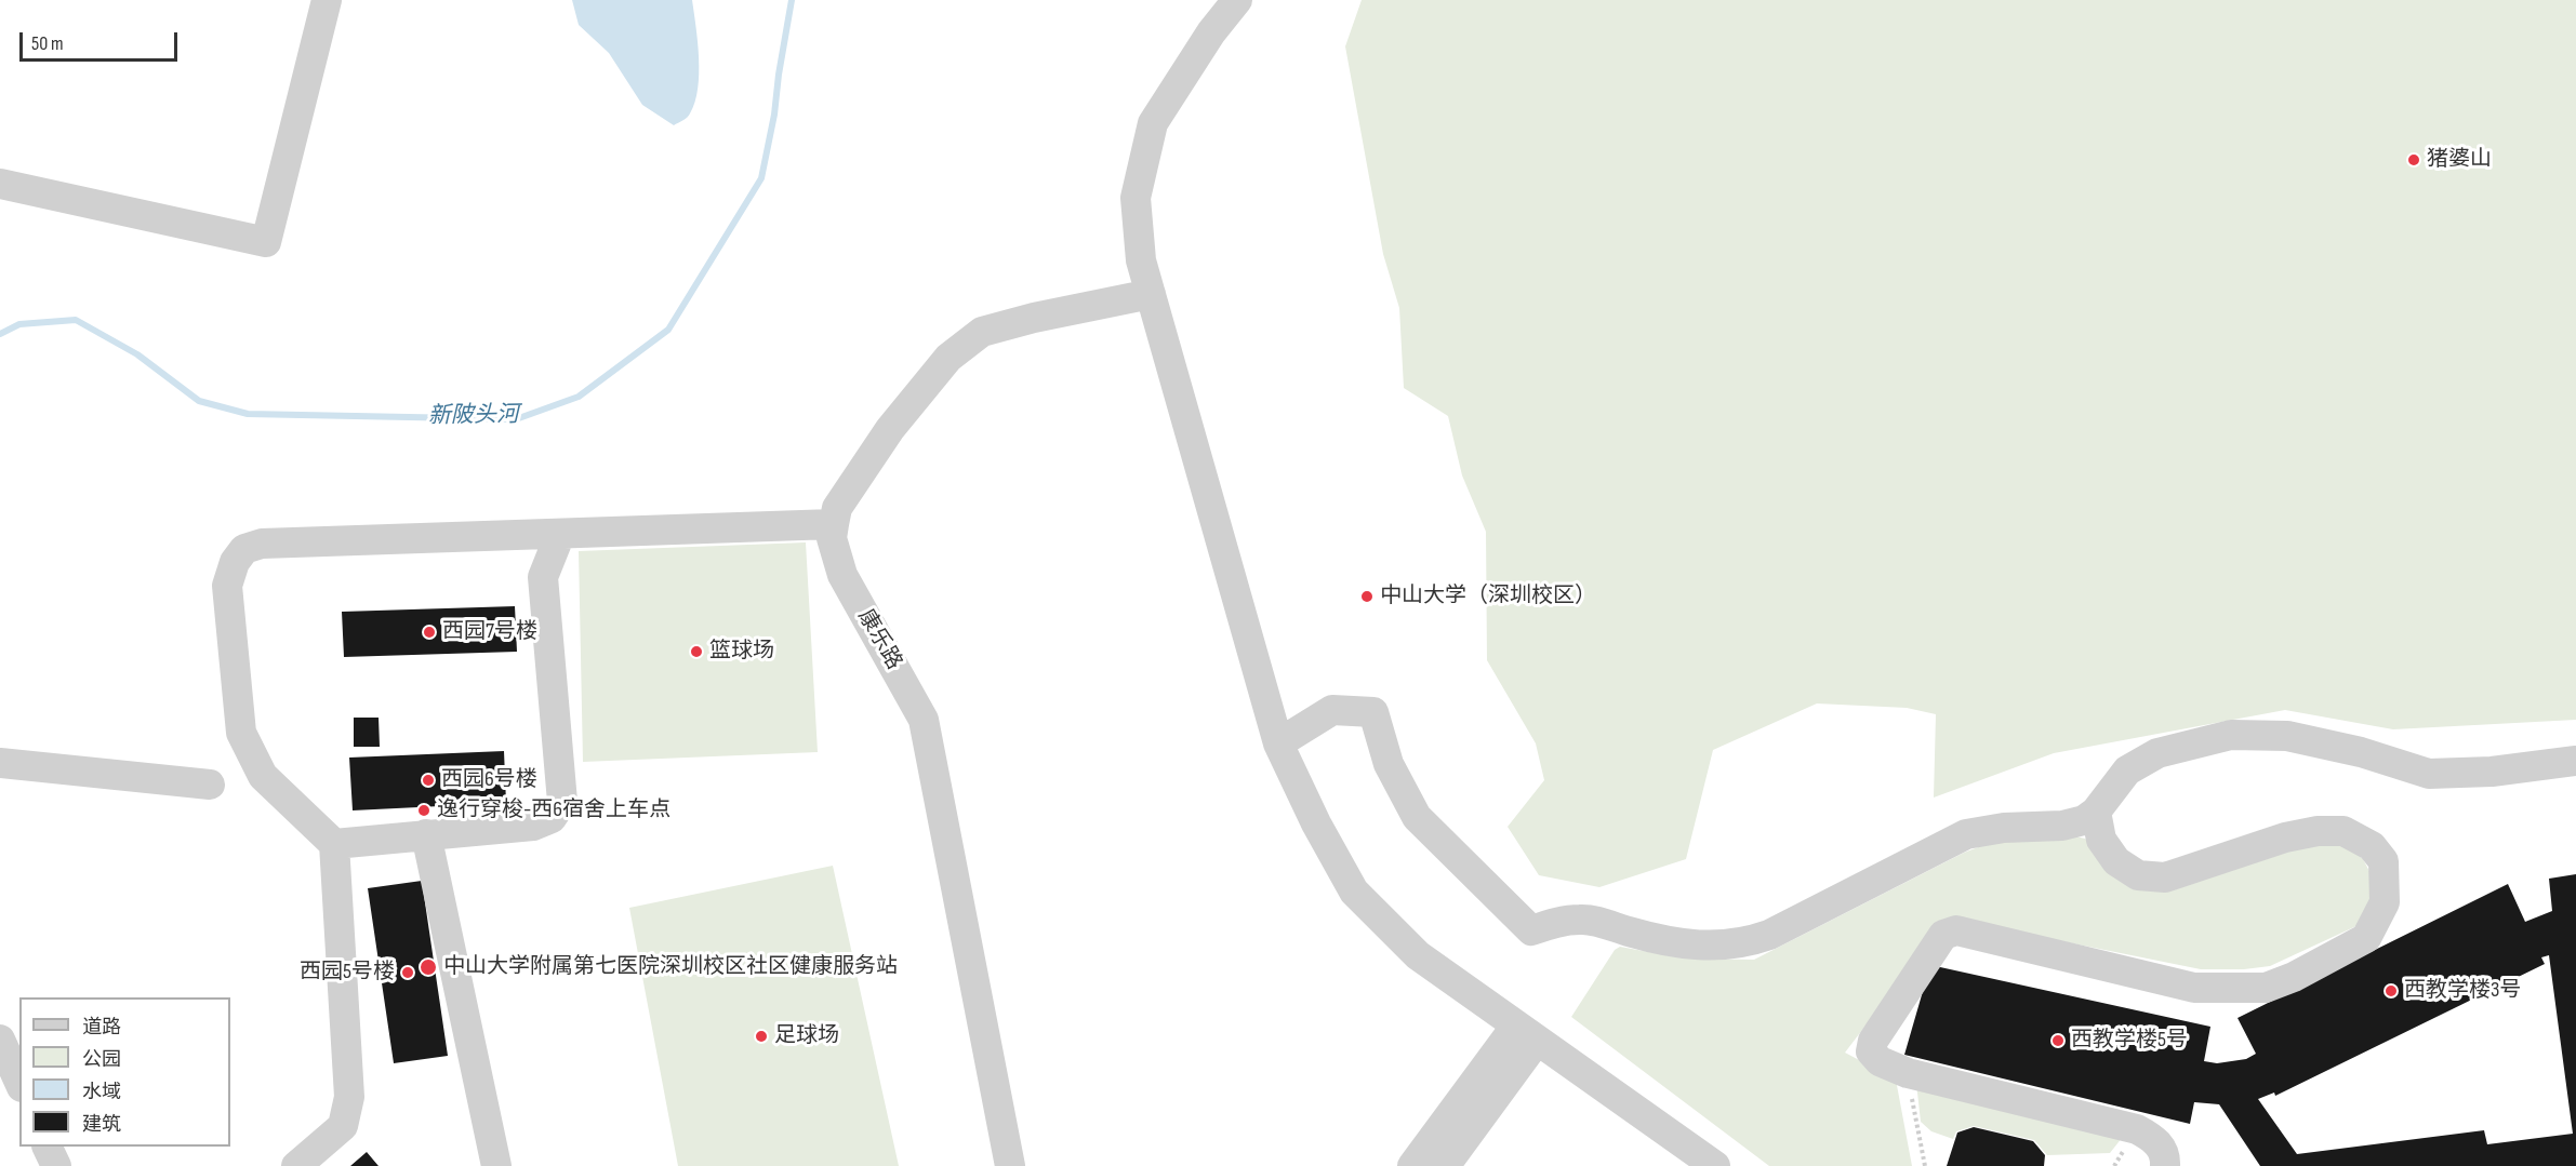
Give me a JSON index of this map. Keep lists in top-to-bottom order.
{
  "streets": {
    "street": ["康乐路"]
  },
  "water": ["新陂头河"],
  "places": [
    "猪婆山",
    "中山大学（深圳校区）",
    "西园7号楼",
    "篮球场",
    "西园6号楼",
    "逸行穿梭-西6宿舍上车点",
    "中山大学附属第七医院深圳校区社区健康服务站",
    "西园5号楼",
    "西教学楼3号",
    "足球场",
    "西教学楼5号"
  ],
  "legend": [
    "道路",
    "公园",
    "水域",
    "建筑"
  ],
  "scale_bar": "50 m"
}
